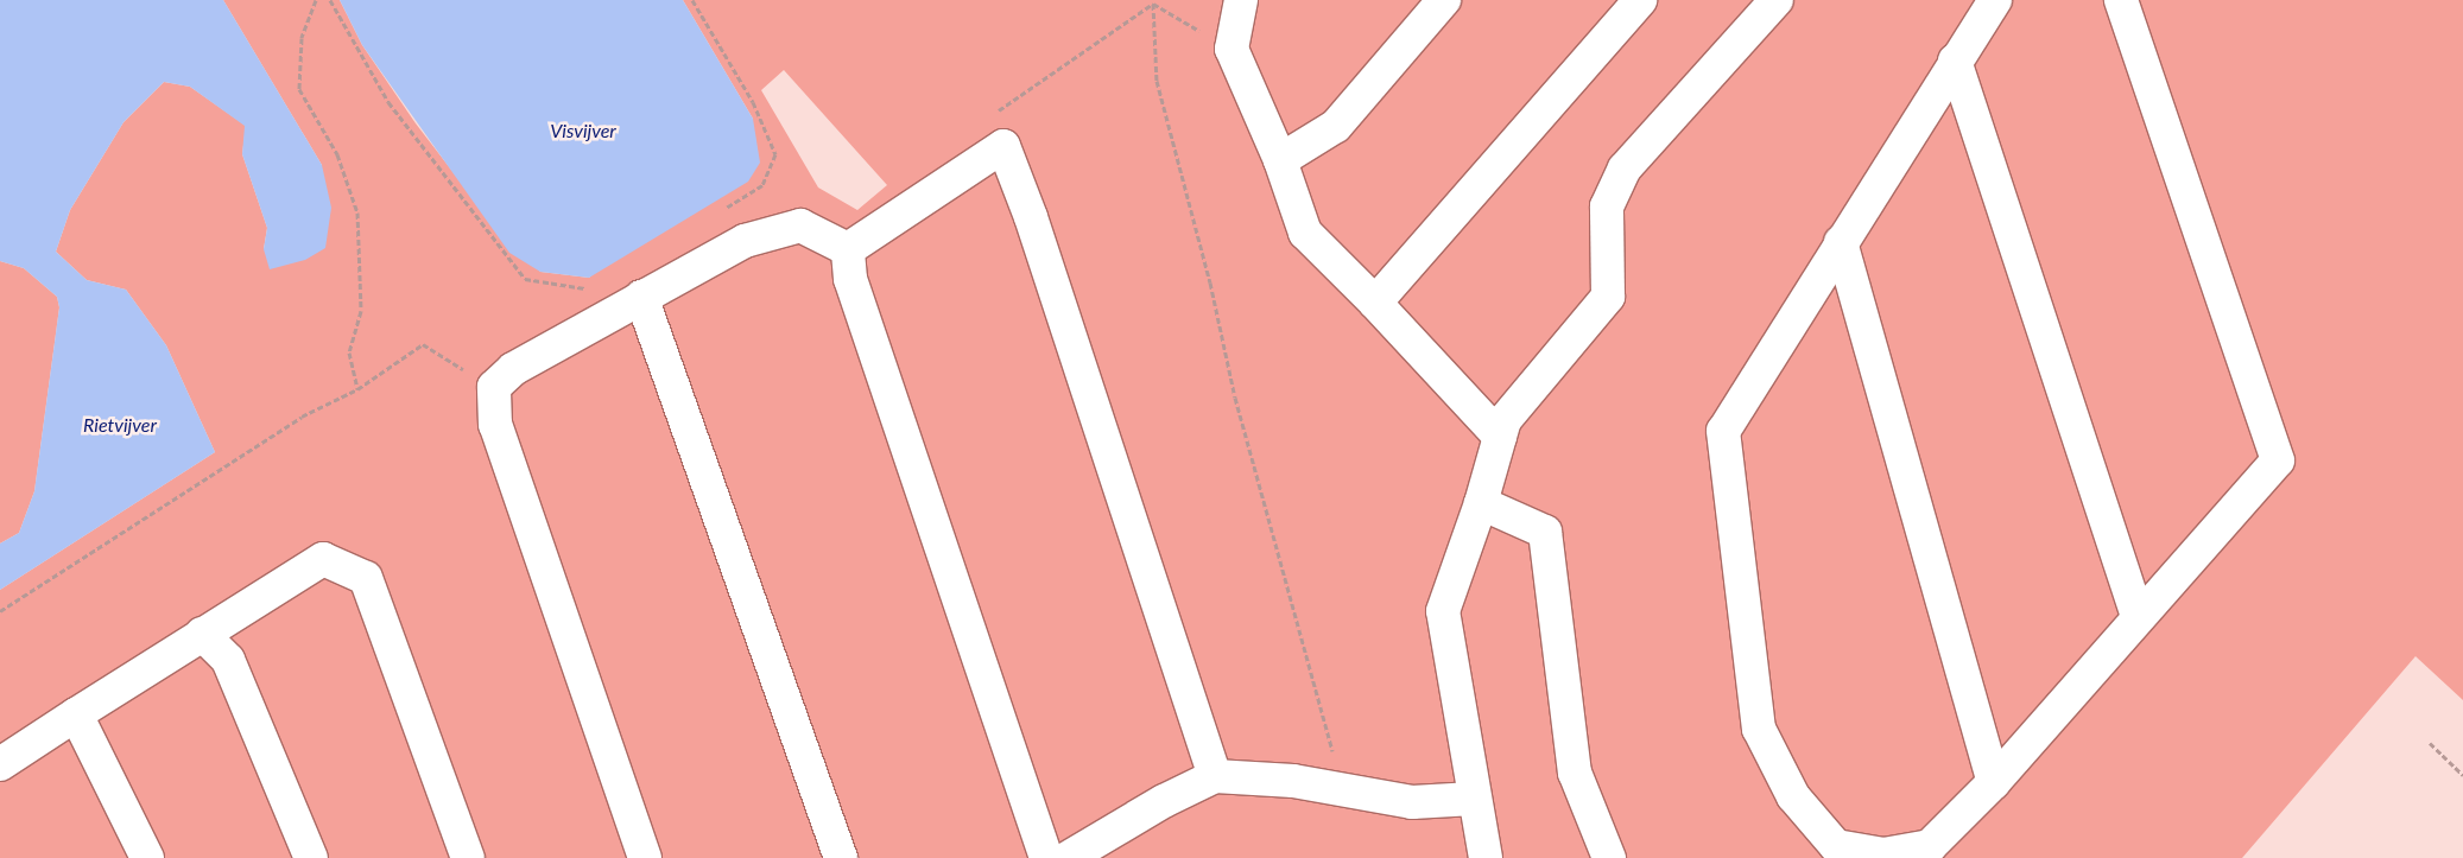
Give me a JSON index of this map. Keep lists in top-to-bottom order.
{
  "water": ["Visvijver", "Rietvijver"]
}
